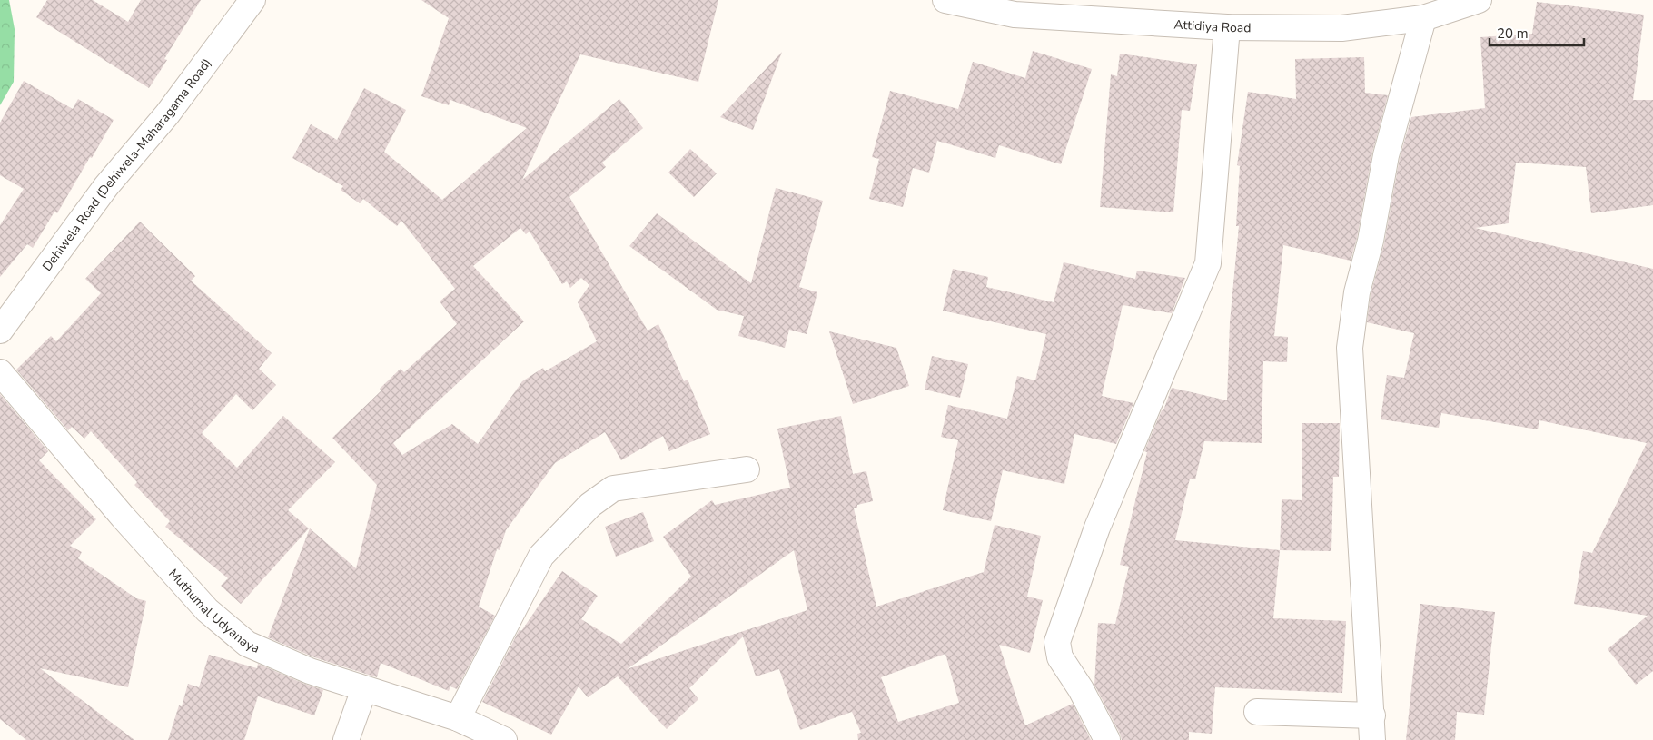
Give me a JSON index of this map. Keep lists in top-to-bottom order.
{
  "streets": {
    "street": ["Attidiya Road", "Dehiwela Road (Dehiwela-Maharagama Road)", "Muthumal Udyanaya"]
  },
  "scale_bar": "20 m"
}
